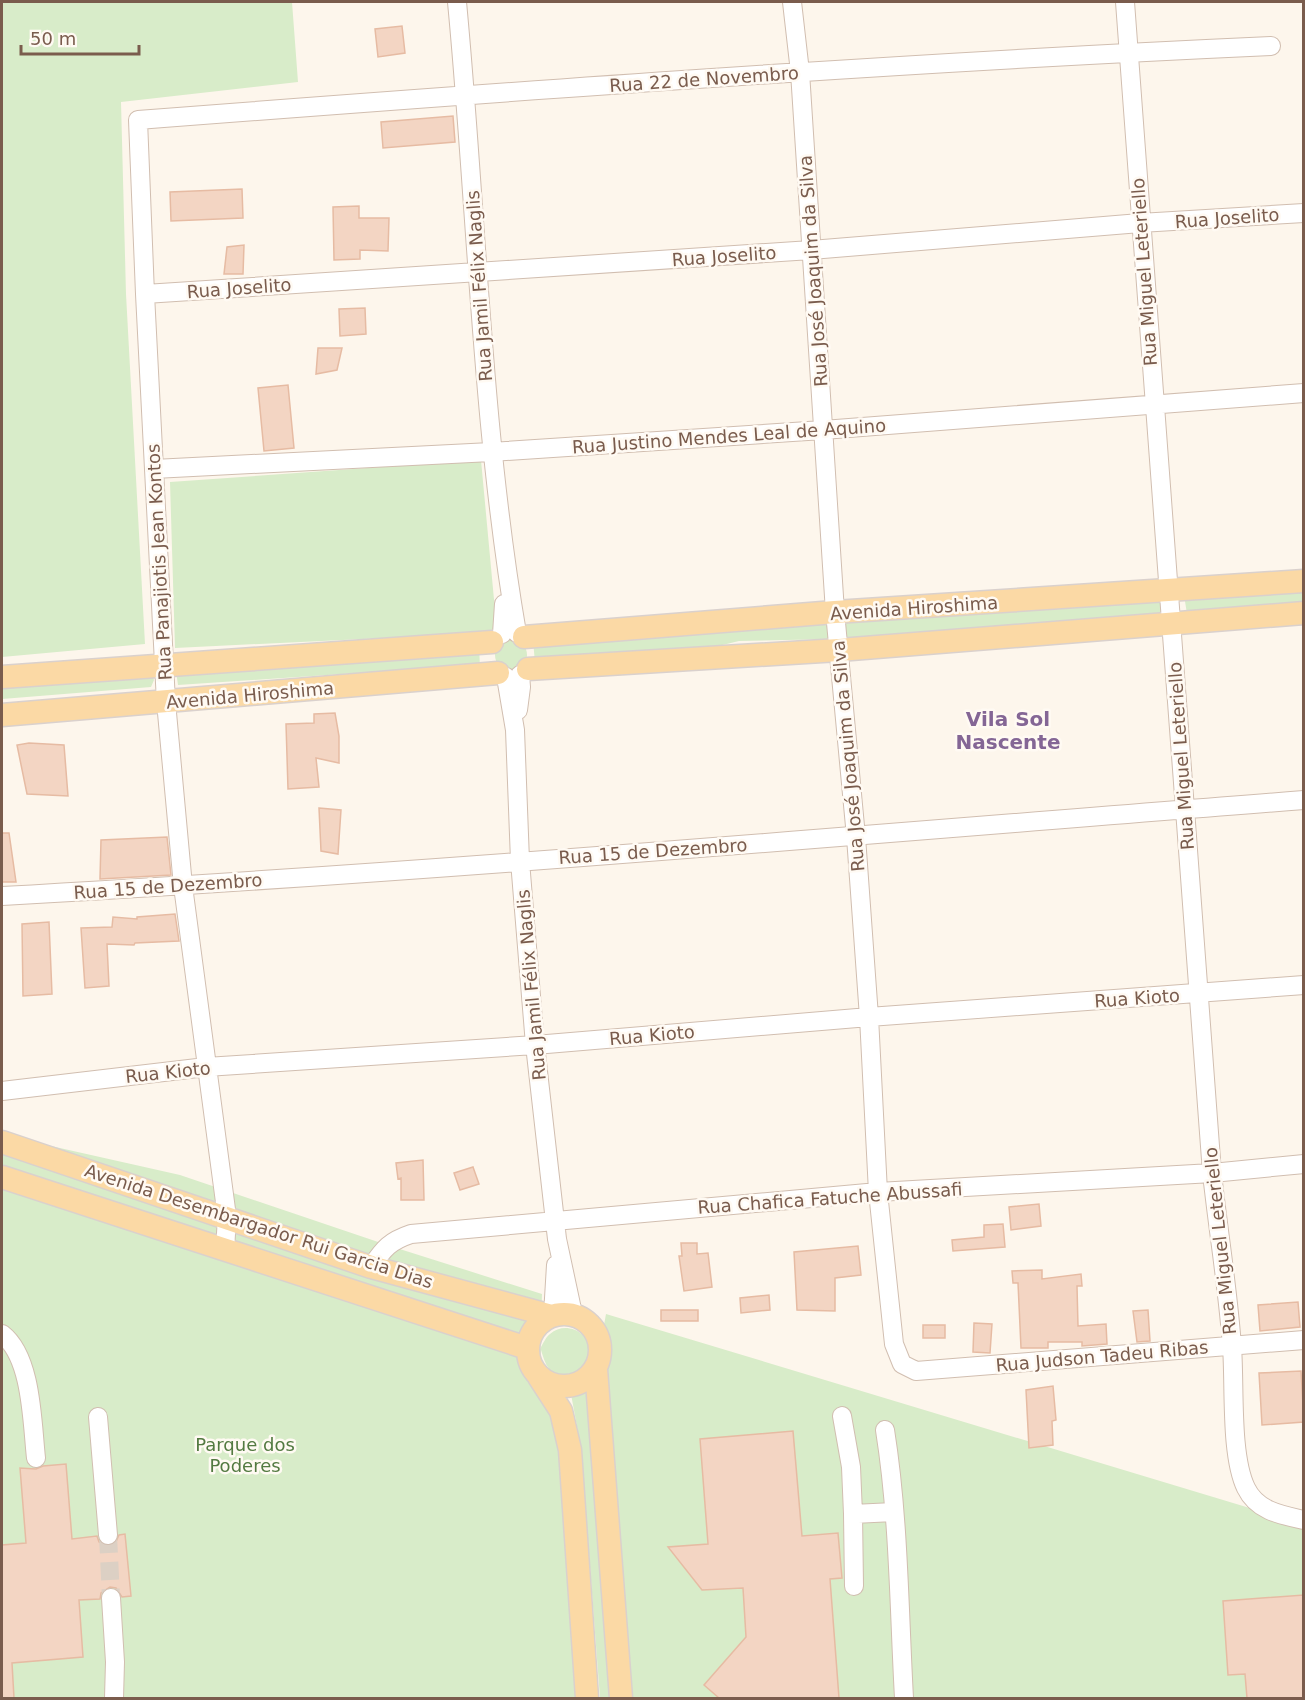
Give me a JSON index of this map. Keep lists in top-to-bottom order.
{
  "streets": {
    "main road": ["Avenida Hiroshima", "Avenida Desembargador Rui Garcia Dias"],
    "street": [
      "Rua 22 de Novembro",
      "Rua Joselito",
      "Rua José Joaquim da Silva",
      "Rua Miguel Leteriello",
      "Rua Jamil Félix Naglis",
      "Rua Justino Mendes Leal de Aquino",
      "Rua Panajiotis Jean Kontos",
      "Rua 15 de Dezembro",
      "Rua Kioto",
      "Rua Chafica Fatuche Abussafi",
      "Rua Judson Tadeu Ribas"
    ]
  },
  "crossings": [
    ["Rua 22 de Novembro", "Rua José Joaquim da Silva"],
    ["Rua 22 de Novembro", "Rua Miguel Leteriello"],
    ["Rua 22 de Novembro", "Rua Jamil Félix Naglis"],
    ["Rua 22 de Novembro", "Rua Panajiotis Jean Kontos"],
    ["Rua Joselito", "Rua José Joaquim da Silva"],
    ["Rua Joselito", "Rua Miguel Leteriello"],
    ["Rua Joselito", "Rua Jamil Félix Naglis"],
    ["Rua Joselito", "Rua Panajiotis Jean Kontos"],
    ["Rua José Joaquim da Silva", "Rua Justino Mendes Leal de Aquino"],
    ["Rua José Joaquim da Silva", "Avenida Hiroshima"],
    ["Rua José Joaquim da Silva", "Rua 15 de Dezembro"],
    ["Rua José Joaquim da Silva", "Rua Kioto"],
    ["Rua José Joaquim da Silva", "Rua Chafica Fatuche Abussafi"],
    ["Rua José Joaquim da Silva", "Rua Judson Tadeu Ribas"],
    ["Rua Miguel Leteriello", "Rua Justino Mendes Leal de Aquino"],
    ["Rua Miguel Leteriello", "Avenida Hiroshima"],
    ["Rua Miguel Leteriello", "Rua 15 de Dezembro"],
    ["Rua Miguel Leteriello", "Rua Kioto"],
    ["Rua Miguel Leteriello", "Rua Chafica Fatuche Abussafi"],
    ["Rua Miguel Leteriello", "Rua Judson Tadeu Ribas"],
    ["Rua Jamil Félix Naglis", "Rua Justino Mendes Leal de Aquino"],
    ["Rua Jamil Félix Naglis", "Avenida Hiroshima"],
    ["Rua Jamil Félix Naglis", "Rua 15 de Dezembro"],
    ["Rua Jamil Félix Naglis", "Rua Kioto"],
    ["Rua Jamil Félix Naglis", "Rua Chafica Fatuche Abussafi"],
    ["Rua Jamil Félix Naglis", "Avenida Desembargador Rui Garcia Dias"],
    ["Rua Justino Mendes Leal de Aquino", "Rua Panajiotis Jean Kontos"],
    ["Rua Panajiotis Jean Kontos", "Avenida Hiroshima"],
    ["Rua Panajiotis Jean Kontos", "Rua 15 de Dezembro"],
    ["Rua Panajiotis Jean Kontos", "Rua Kioto"],
    ["Rua Panajiotis Jean Kontos", "Avenida Desembargador Rui Garcia Dias"],
    ["Rua Chafica Fatuche Abussafi", "Avenida Desembargador Rui Garcia Dias"]
  ],
  "districts": ["Vila Sol Nascente"],
  "parks": ["Parque dos Poderes"],
  "scale_bar": "50 m"
}
